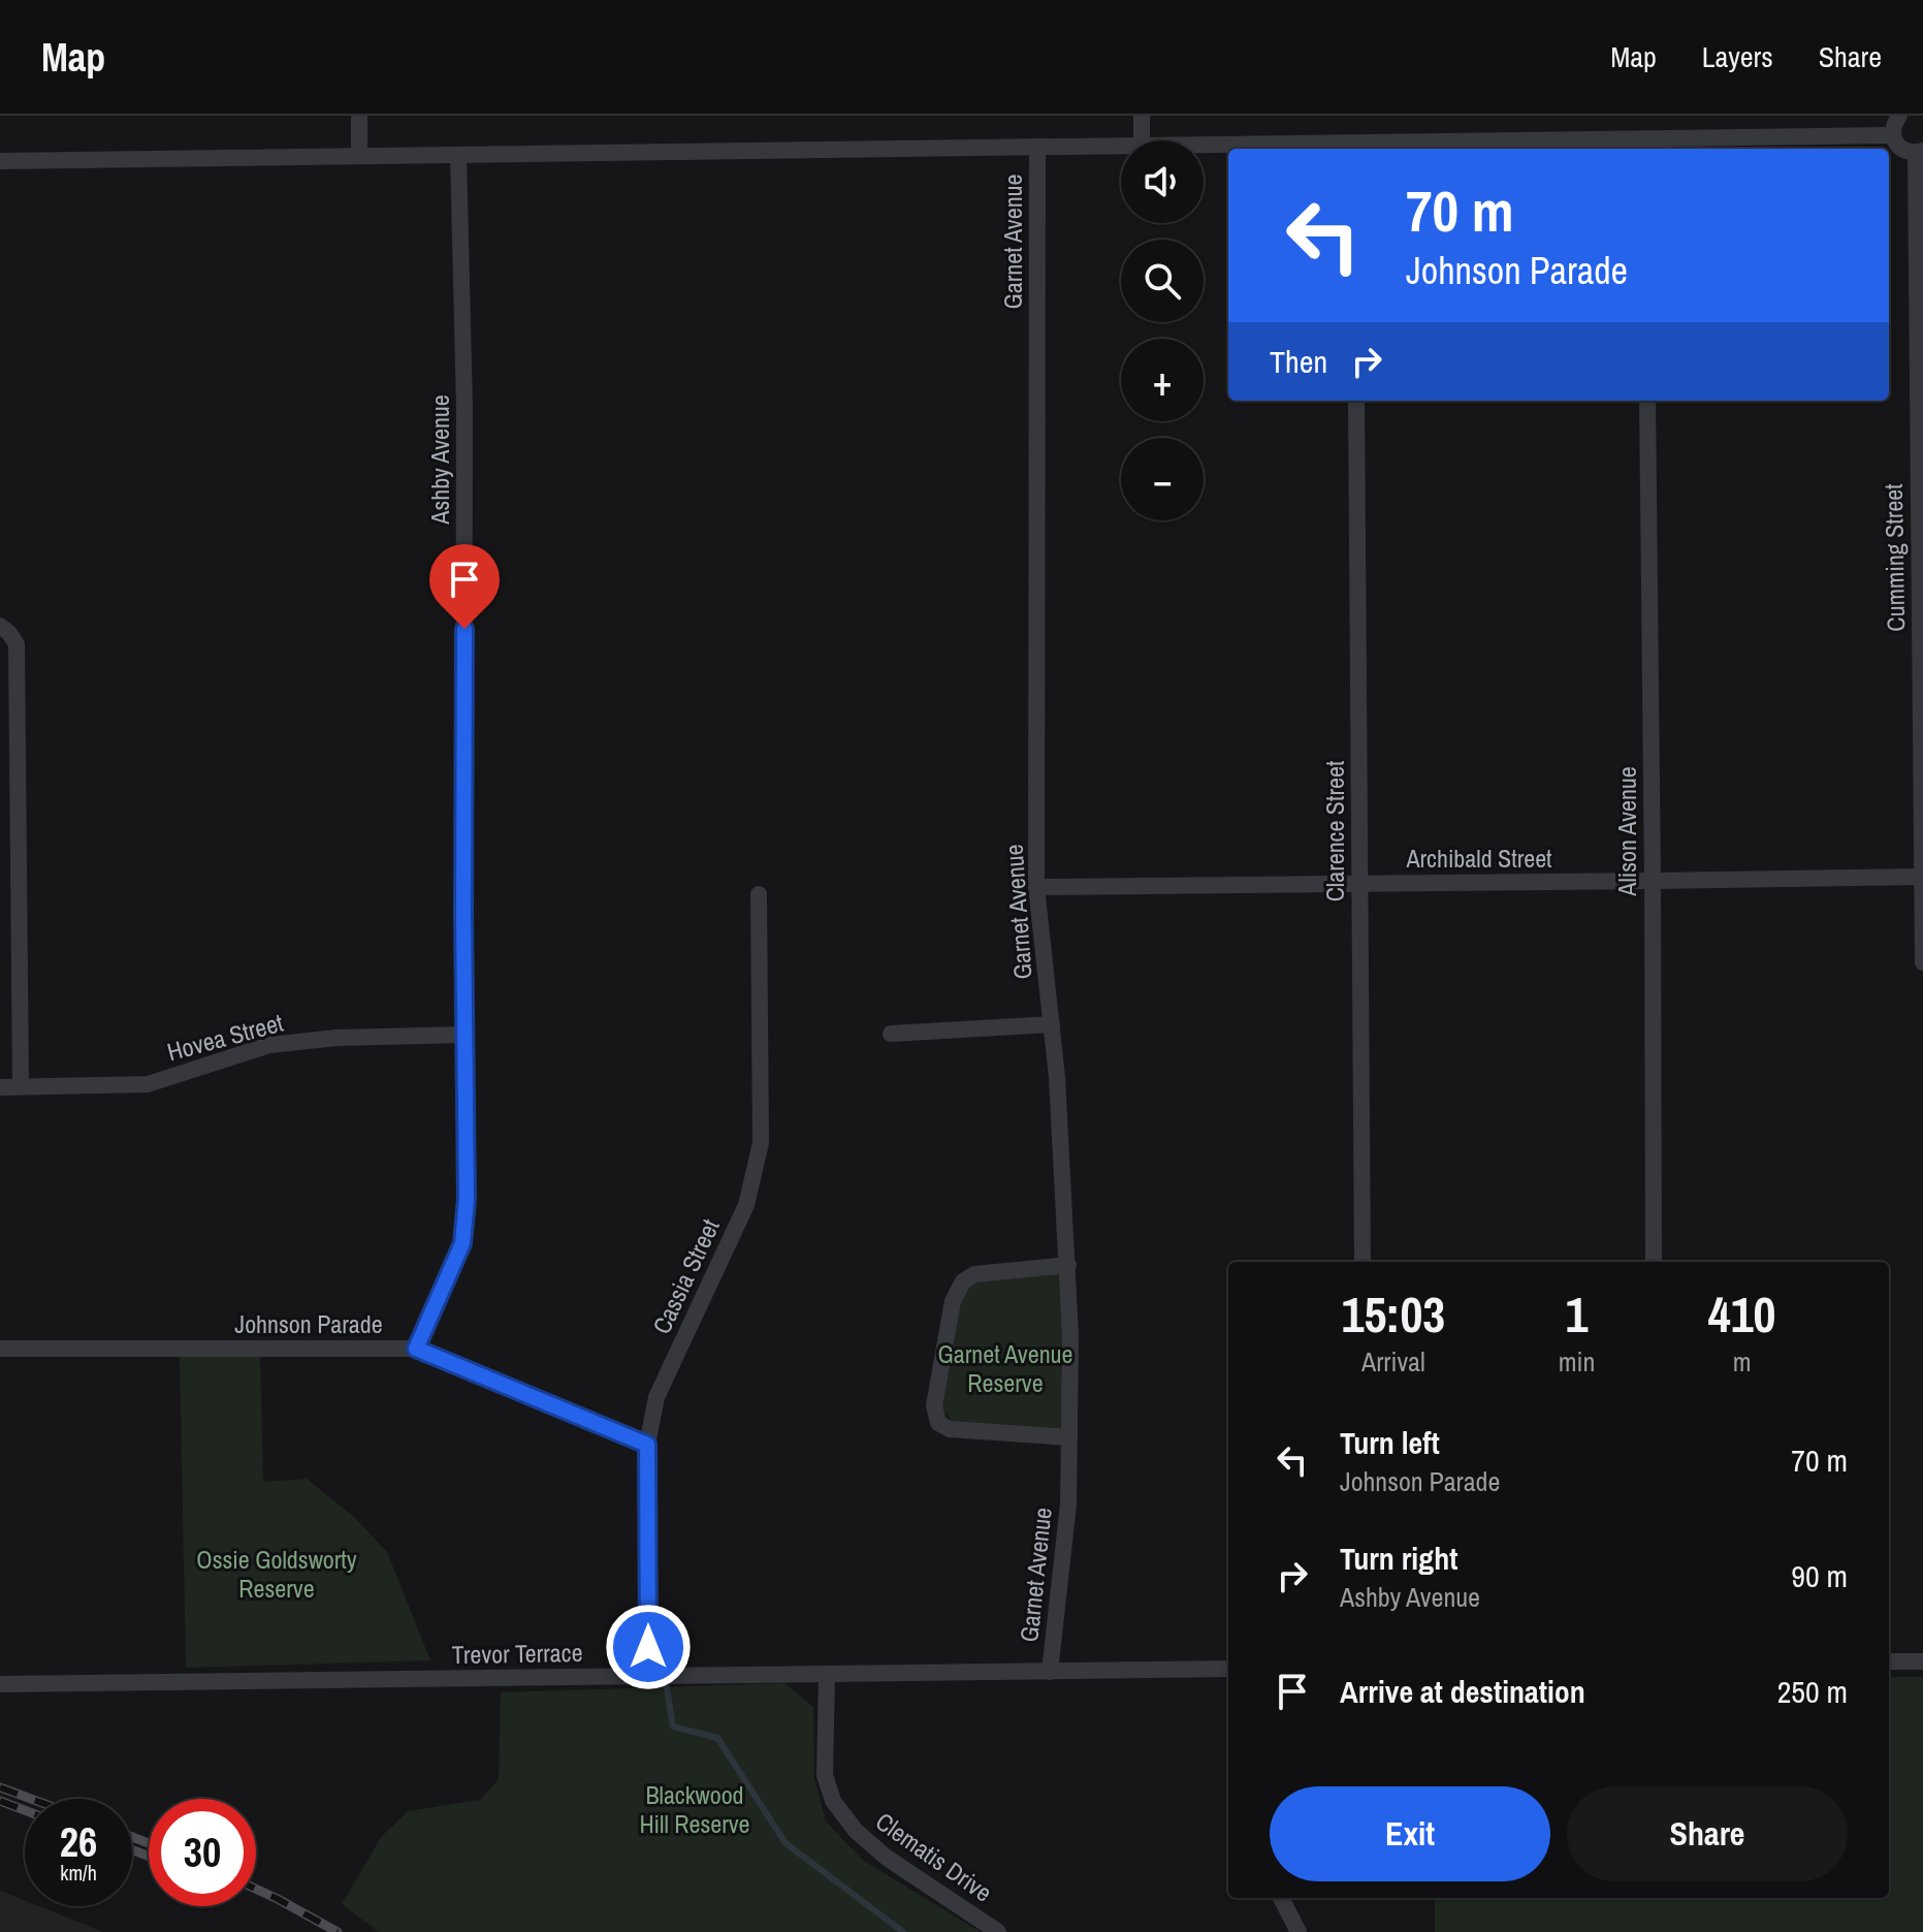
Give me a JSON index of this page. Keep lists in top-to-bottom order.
{
  "streets": {
    "street": [
      "Garnet Avenue",
      "Ashby Avenue",
      "Cumming Street",
      "Clarence Street",
      "Alison Avenue",
      "Archibald Street",
      "Hovea Street",
      "Cassia Street",
      "Johnson Parade",
      "Trevor Terrace",
      "Clematis Drive"
    ]
  },
  "crossings": [
    ["Garnet Avenue", "Archibald Street"],
    ["Garnet Avenue", "Trevor Terrace"],
    ["Ashby Avenue", "Hovea Street"],
    ["Ashby Avenue", "Johnson Parade"],
    ["Cumming Street", "Archibald Street"],
    ["Clarence Street", "Archibald Street"],
    ["Alison Avenue", "Archibald Street"],
    ["Cassia Street", "Johnson Parade"],
    ["Cassia Street", "Trevor Terrace"],
    ["Trevor Terrace", "Clematis Drive"]
  ],
  "parks": ["Garnet Avenue Reserve", "Ossie Goldsworty Reserve", "Blackwood Hill Reserve"],
  "page": {
    "header": "Map",
    "nav": ["Map", "Layers", "Share"],
    "map_buttons": ["+", "−"],
    "turn": ["70 m", "Johnson Parade"],
    "then": "Then",
    "eta": [
      "15:03",
      "Arrival",
      "1",
      "min",
      "410",
      "m"
    ],
    "list": [
      {
        "name": "Turn left",
        "note": "Johnson Parade",
        "value": "70 m"
      },
      {
        "name": "Turn right",
        "note": "Ashby Avenue",
        "value": "90 m"
      },
      {
        "name": "Arrive at destination",
        "value": "250 m"
      }
    ],
    "buttons": ["Exit", "Share"],
    "speed": "26 km/h",
    "limit": "30"
  }
}
